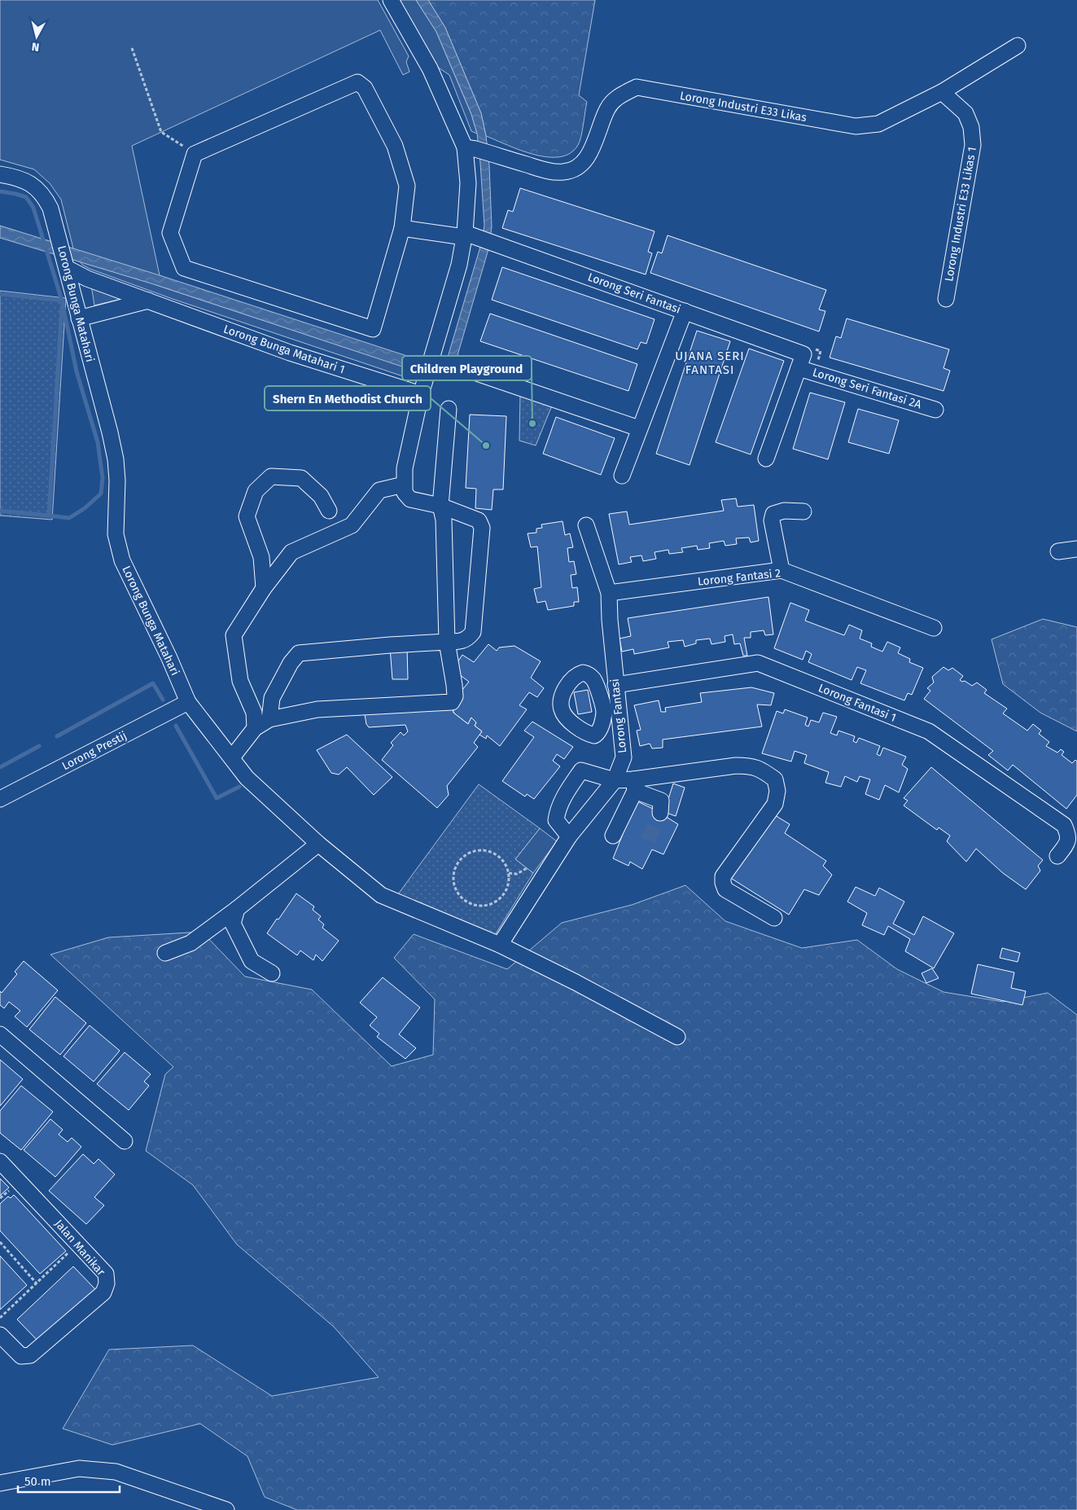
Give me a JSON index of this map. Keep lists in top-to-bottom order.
{
  "streets": {
    "street": [
      "Lorong Industri E33 Likas",
      "Lorong Industri E33 Likas 1",
      "Lorong Seri Fantasi",
      "Lorong Bunga Matahari",
      "Lorong Bunga Matahari 1",
      "Lorong Seri Fantasi 2A",
      "Lorong Fantasi 2",
      "Lorong Fantasi 1",
      "Lorong Fantasi",
      "Lorong Prestij",
      "Jalan Manikar"
    ]
  },
  "crossings": [
    ["Lorong Industri E33 Likas", "Lorong Industri E33 Likas 1"],
    ["Lorong Seri Fantasi", "Lorong Seri Fantasi 2A"],
    ["Lorong Bunga Matahari", "Lorong Bunga Matahari 1"],
    ["Lorong Bunga Matahari", "Lorong Fantasi"],
    ["Lorong Bunga Matahari", "Lorong Prestij"],
    ["Lorong Fantasi 2", "Lorong Fantasi"],
    ["Lorong Fantasi 1", "Lorong Fantasi"]
  ],
  "districts": ["UJANA SERI FANTASI"],
  "places": ["Children Playground", "Shern En Methodist Church"],
  "scale_bar": "50 m",
  "north": "bottom"
}
